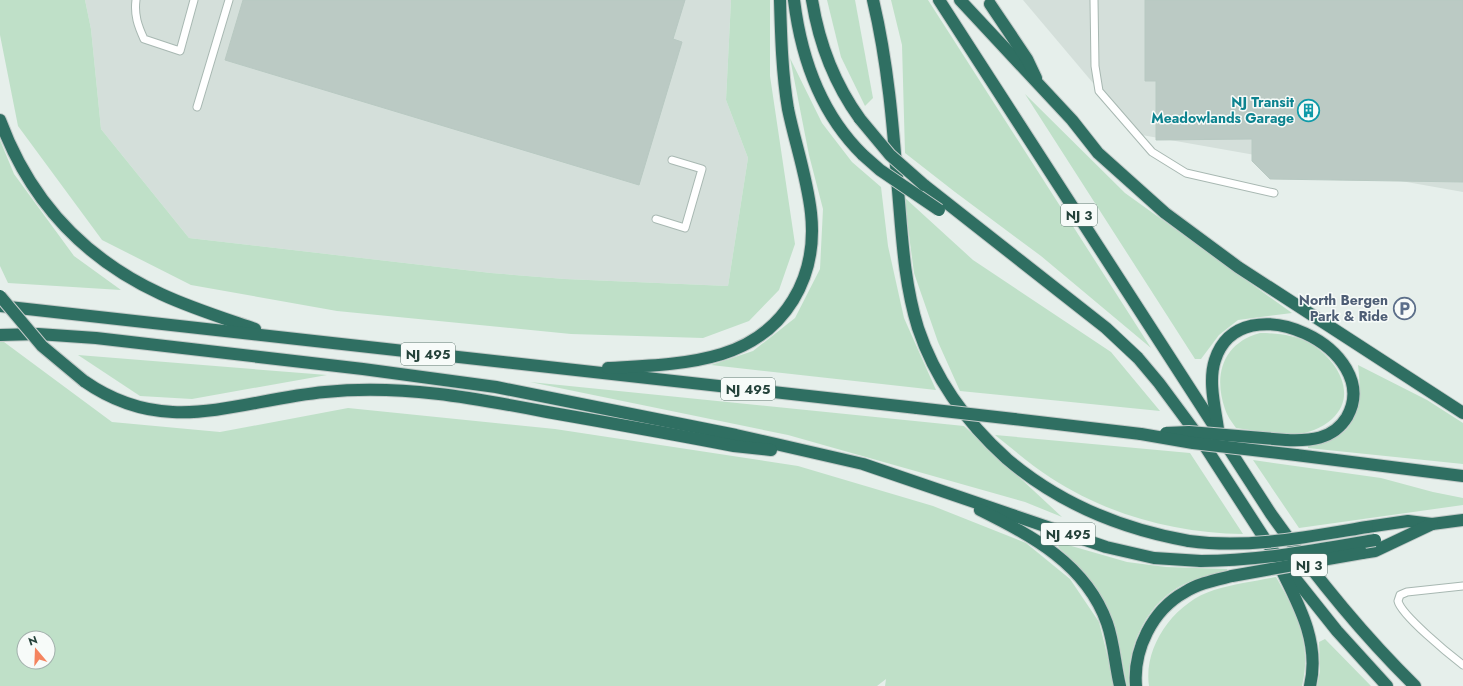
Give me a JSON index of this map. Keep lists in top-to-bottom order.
{
  "streets": {
    "highway": ["NJ 3", "NJ 495"]
  },
  "places": {
    "building": ["NJ Transit Meadowlands Garage"],
    "parking": ["North Bergen Park & Ride"]
  },
  "north": "top"
}
